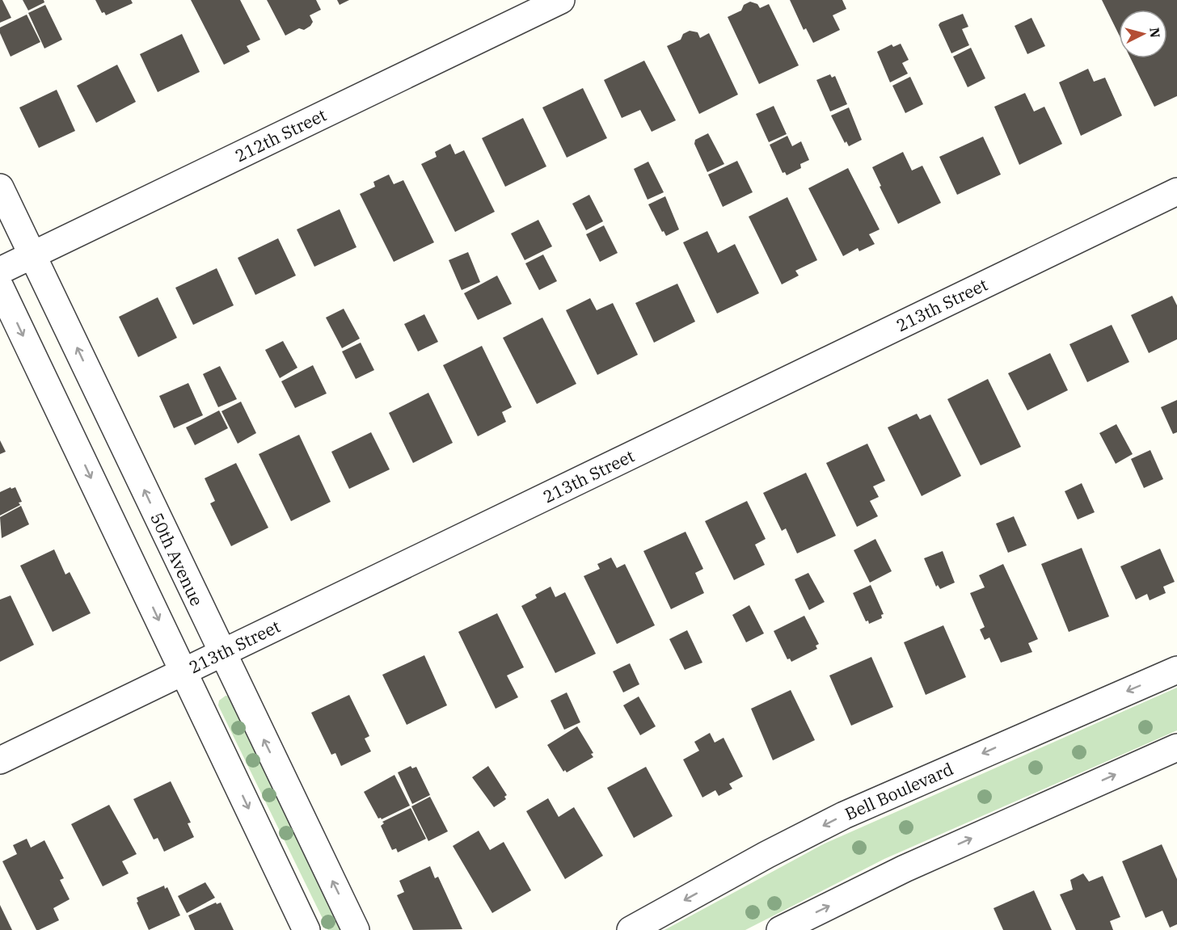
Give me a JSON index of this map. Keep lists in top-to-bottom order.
{
  "streets": {
    "street": [
      "212th Street",
      "213th Street",
      "50th Avenue",
      "Bell Boulevard"
    ]
  },
  "crossings": [
    ["212th Street", "50th Avenue"],
    ["213th Street", "50th Avenue"]
  ],
  "north": "right"
}
